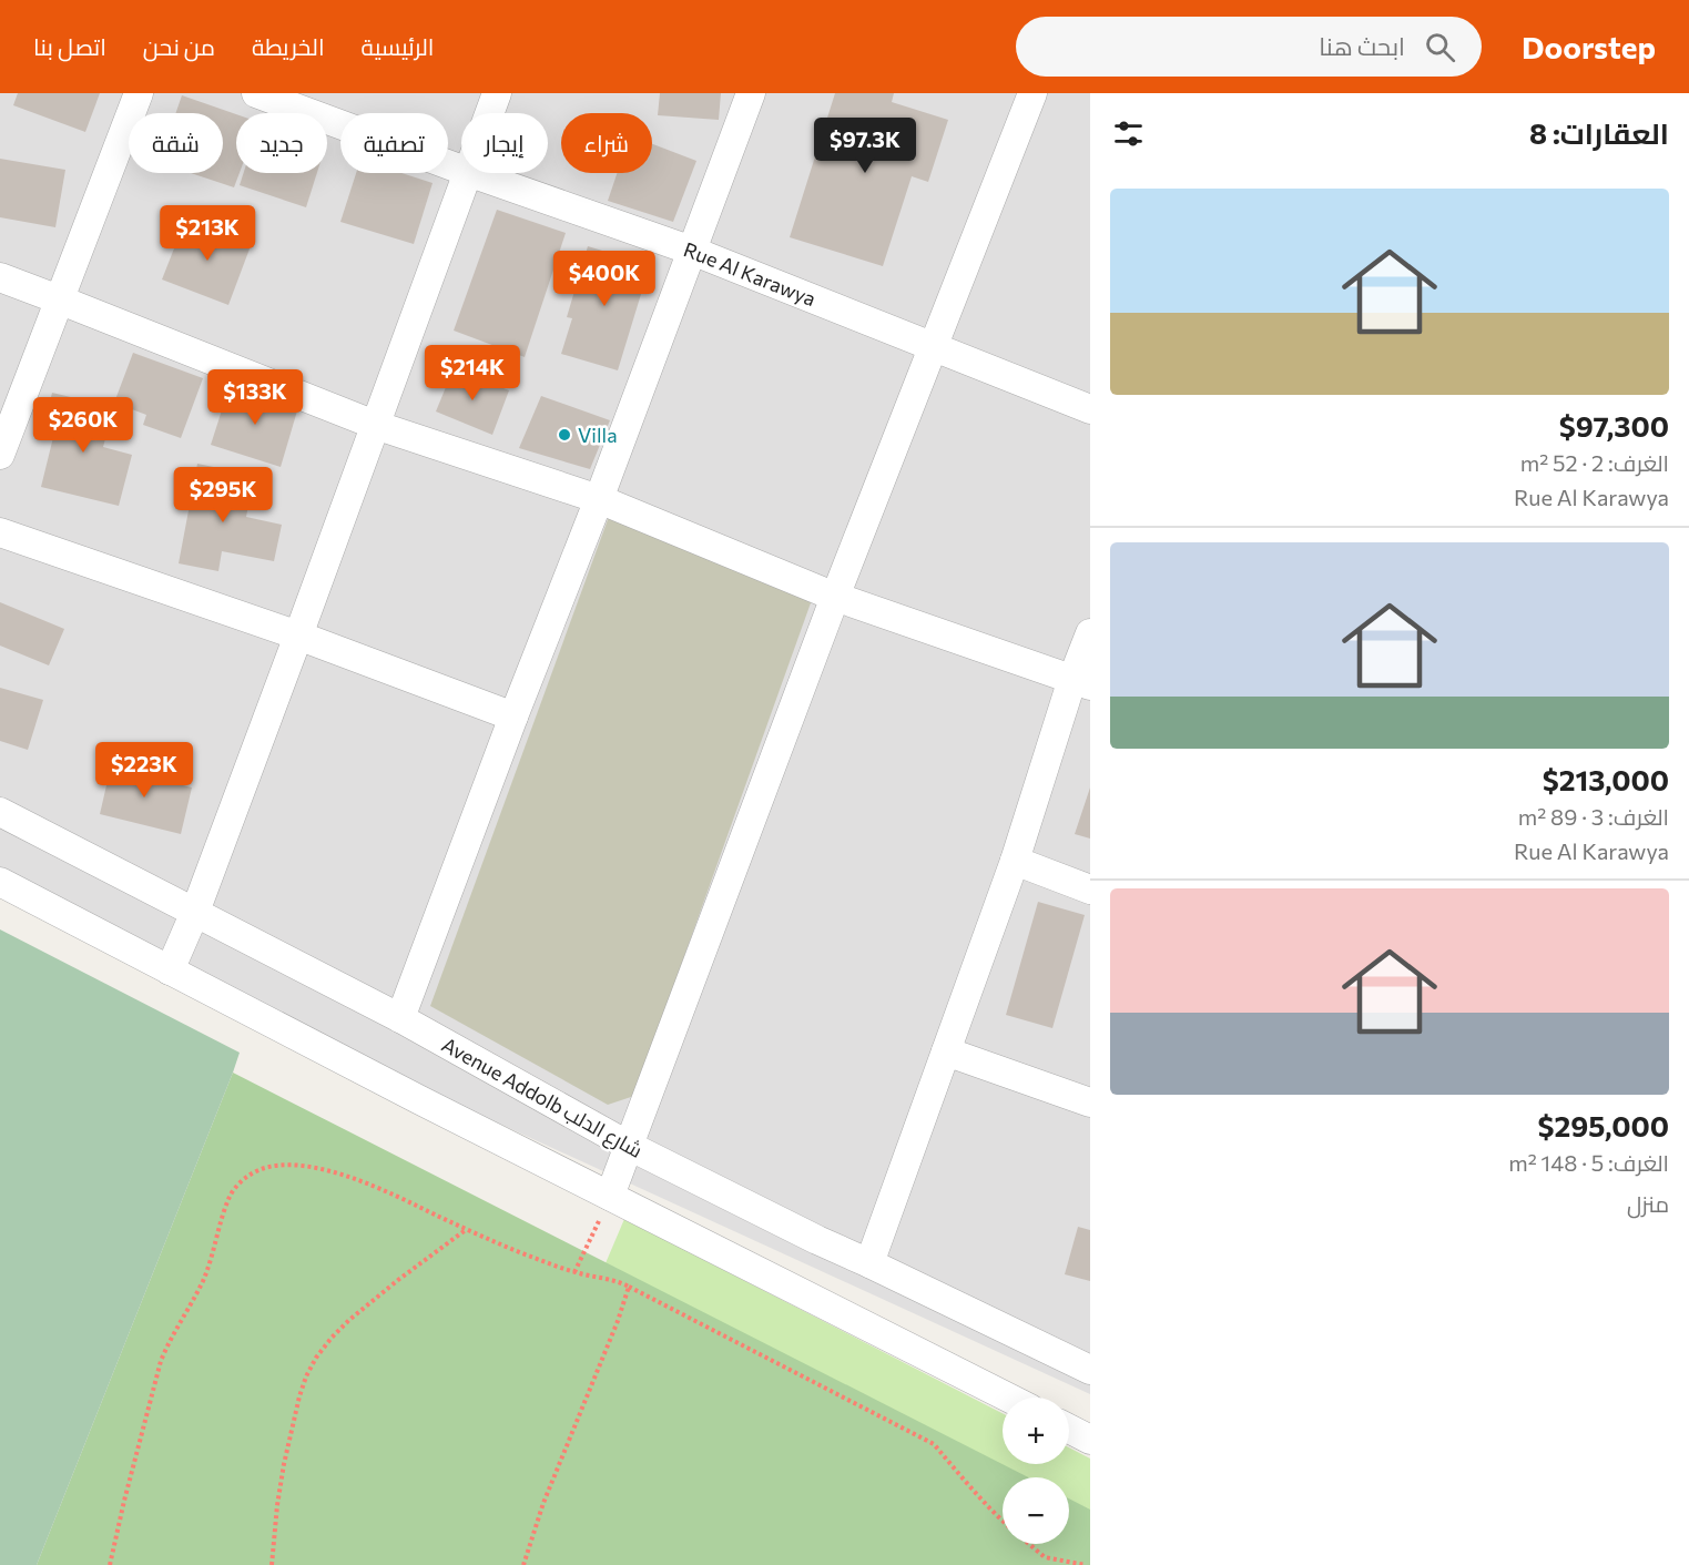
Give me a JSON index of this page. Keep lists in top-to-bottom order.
{
  "streets": {
    "street": ["Rue Al Karawya", "Avenue Addolb شارع الدلب"]
  },
  "places": ["Villa"],
  "page": {
    "header": "Doorstep",
    "search": "ابحث هنا",
    "nav": [
      "الرئيسية",
      "الخريطة",
      "من نحن",
      "اتصل بنا"
    ],
    "heading": "العقارات: 8",
    "chip": [
      "شراء",
      "إيجار",
      "تصفية",
      "جديد",
      "شقة"
    ],
    "price": [
      "$97.3K",
      "$213K",
      "$400K",
      "$214K",
      "$133K",
      "$260K",
      "$295K",
      "$223K"
    ],
    "list": [
      {
        "name": "$97,300",
        "note": "الغرف: 2 · 52 m² · Rue Al Karawya"
      },
      {
        "name": "$213,000",
        "note": "الغرف: 3 · 89 m² · Rue Al Karawya"
      },
      {
        "name": "$295,000",
        "note": "الغرف: 5 · 148 m² · منزل"
      }
    ],
    "map_buttons": ["+", "−"]
  }
}
